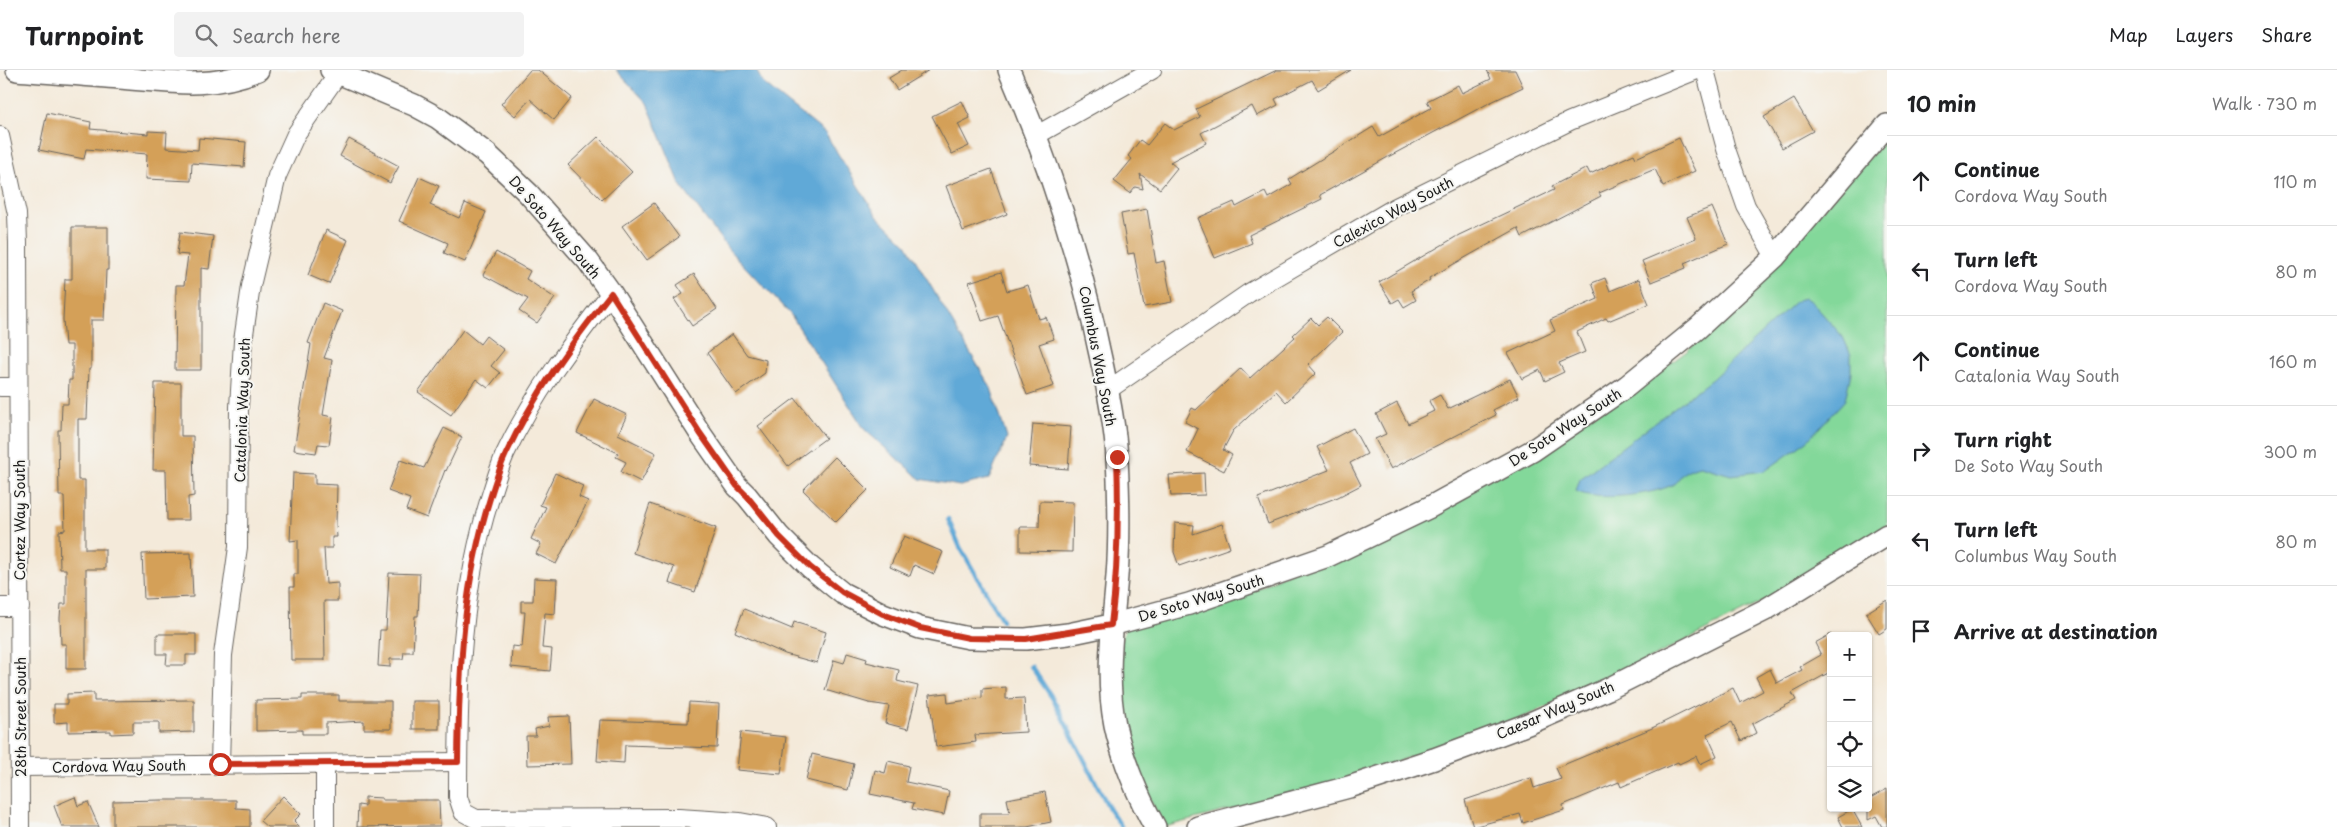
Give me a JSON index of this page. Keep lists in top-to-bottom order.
{
  "streets": {
    "street": [
      "Calexico Way South",
      "De Soto Way South",
      "Columbus Way South",
      "Catalonia Way South",
      "Cortez Way South",
      "Caesar Way South",
      "28th Street South",
      "Cordova Way South"
    ]
  },
  "crossings": [
    ["Calexico Way South", "Columbus Way South"],
    ["De Soto Way South", "Columbus Way South"],
    ["De Soto Way South", "Catalonia Way South"],
    ["Catalonia Way South", "Cordova Way South"],
    ["Cortez Way South", "28th Street South"],
    ["28th Street South", "Cordova Way South"]
  ],
  "page": {
    "header": "Turnpoint",
    "search": "Search here",
    "nav": ["Map", "Layers", "Share"],
    "heading": ["10 min", "Walk · 730 m"],
    "list": [
      ["Continue", "Cordova Way South", "110 m"],
      ["Turn left", "Cordova Way South", "80 m"],
      ["Continue", "Catalonia Way South", "160 m"],
      ["Turn right", "De Soto Way South", "300 m"],
      ["Turn left", "Columbus Way South", "80 m"],
      "Arrive at destination"
    ],
    "map_buttons": ["+", "−"]
  }
}
